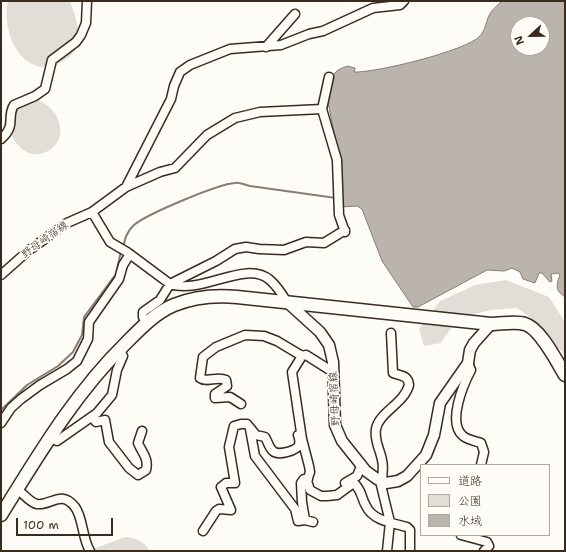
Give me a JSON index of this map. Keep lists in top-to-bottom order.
{
  "streets": {
    "street": ["野母崎宿線"]
  },
  "legend": ["道路", "公園", "水域"],
  "scale_bar": "100 m",
  "north": "left"
}
